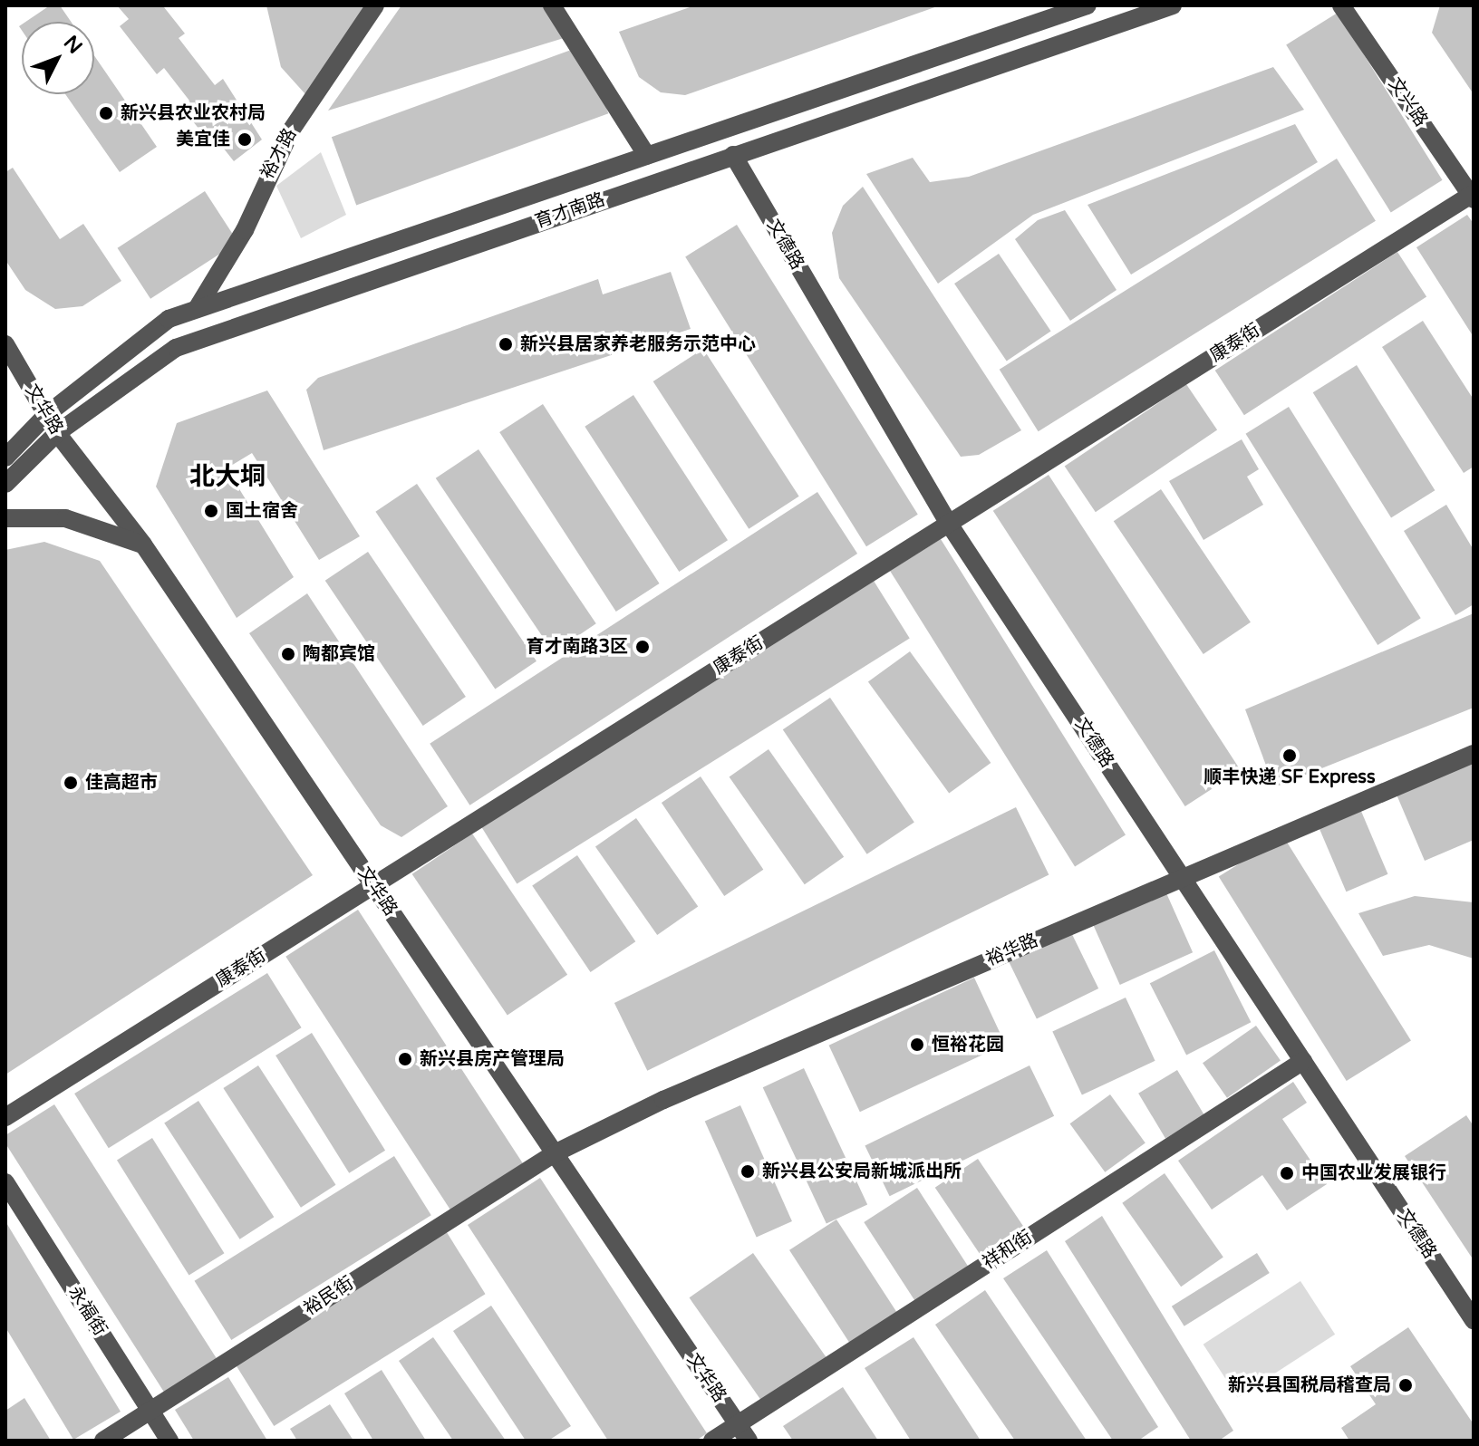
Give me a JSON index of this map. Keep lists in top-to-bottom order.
{
  "streets": {
    "street": [
      "文兴路",
      "裕才路",
      "育才南路",
      "文德路",
      "康泰街",
      "文华路",
      "裕华路",
      "祥和街",
      "裕民街",
      "永福街"
    ]
  },
  "crossings": [
    ["文兴路", "康泰街"],
    ["裕才路", "育才南路"],
    ["育才南路", "文德路"],
    ["育才南路", "文华路"],
    ["文德路", "康泰街"],
    ["文德路", "裕华路"],
    ["文德路", "祥和街"],
    ["康泰街", "文华路"],
    ["文华路", "裕华路"],
    ["文华路", "祥和街"],
    ["文华路", "裕民街"],
    ["裕华路", "裕民街"],
    ["裕民街", "永福街"]
  ],
  "districts": ["北大垌"],
  "places": [
    "新兴县农业农村局",
    "美宜佳",
    "新兴县居家养老服务示范中心",
    "国土宿舍",
    "育才南路3区",
    "陶都宾馆",
    "顺丰快递 SF Express",
    "佳高超市",
    "恒裕花园",
    "新兴县房产管理局",
    "新兴县公安局新城派出所",
    "中国农业发展银行",
    "新兴县国税局稽查局"
  ],
  "north": "top right"
}
